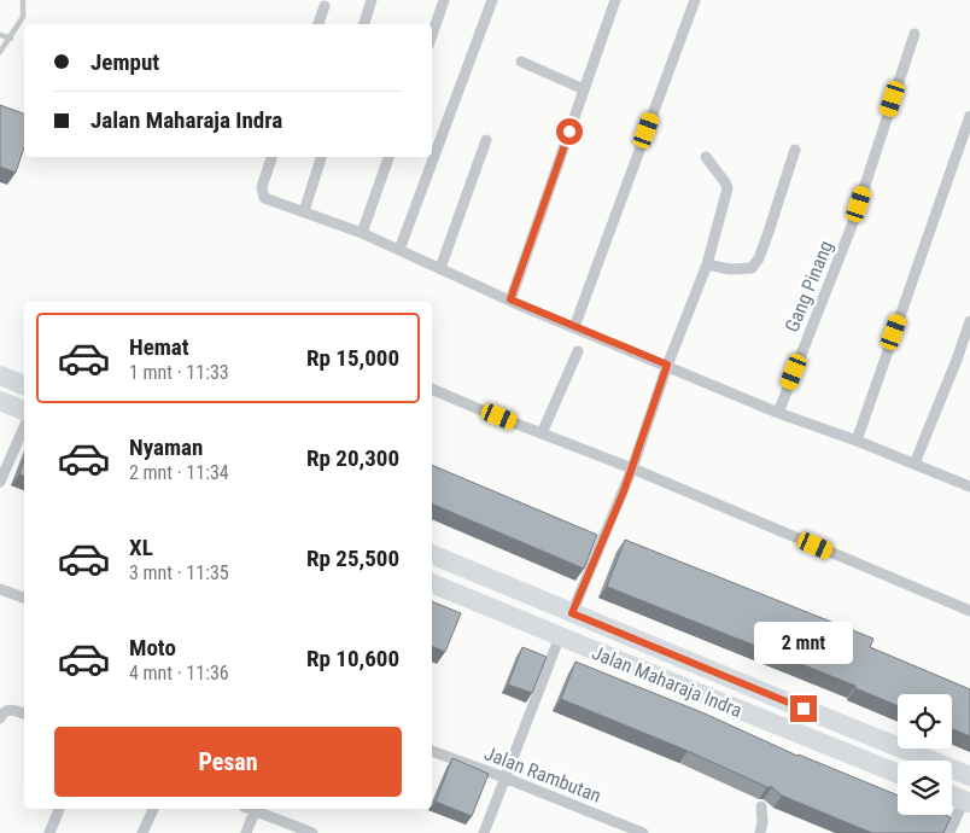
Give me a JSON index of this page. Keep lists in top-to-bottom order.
{
  "streets": {
    "highway": ["Jalan Maharaja Indra"],
    "street": ["Gang Pinang", "Jalan Rambutan"]
  },
  "page": {
    "banner": ["Jemput", "Jalan Maharaja Indra"],
    "list": [
      {
        "name": "Hemat",
        "note": "1 mnt · 11:33",
        "value": "Rp 15,000"
      },
      {
        "name": "Nyaman",
        "note": "2 mnt · 11:34",
        "value": "Rp 20,300"
      },
      {
        "name": "XL",
        "note": "3 mnt · 11:35",
        "value": "Rp 25,500"
      },
      {
        "name": "Moto",
        "note": "4 mnt · 11:36",
        "value": "Rp 10,600"
      }
    ],
    "bubble": "2 mnt",
    "buttons": "Pesan"
  }
}
